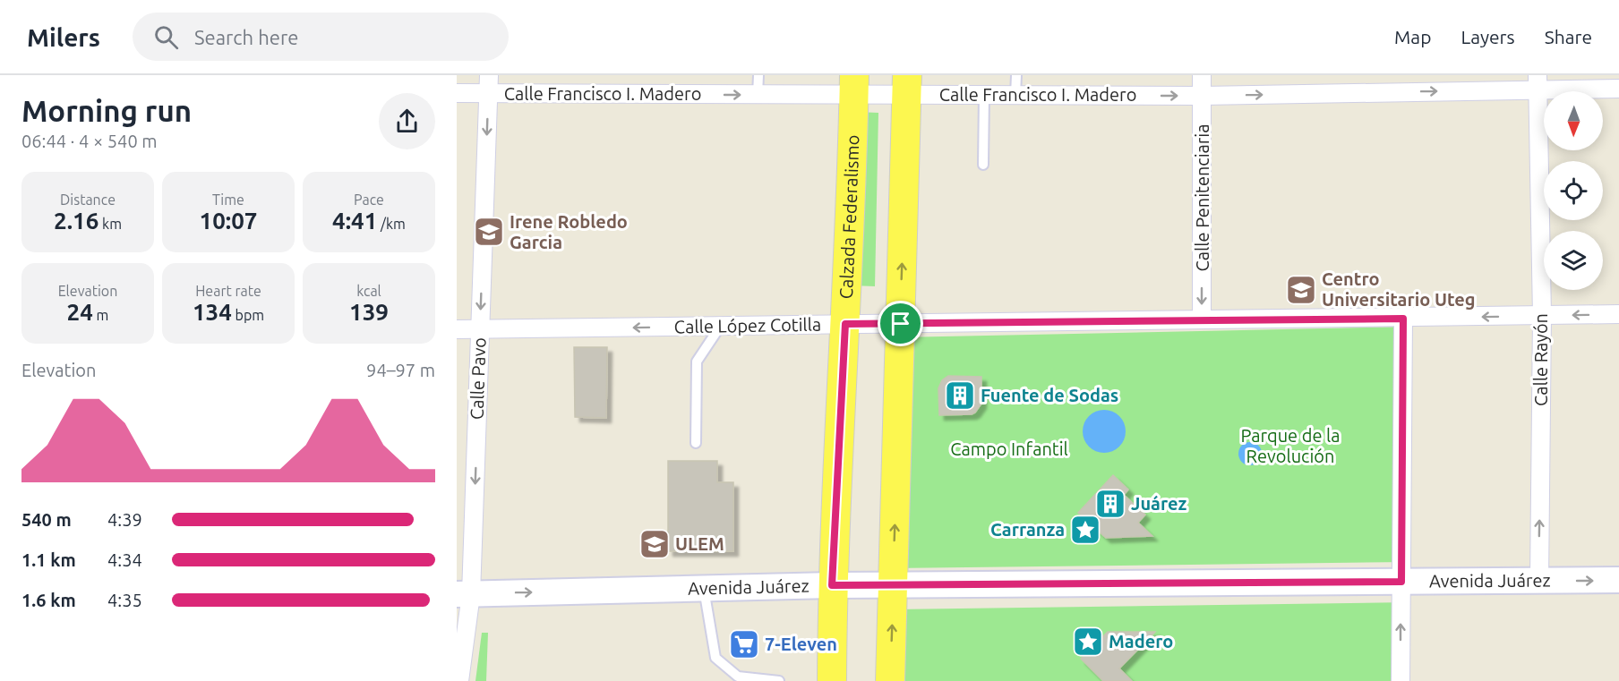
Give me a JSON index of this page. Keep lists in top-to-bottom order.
{
  "streets": {
    "main road": ["Calzada Federalismo", "Avenida Juárez"],
    "street": [
      "Calle Francisco I. Madero",
      "Calle Penitenciaria",
      "Calle López Cotilla",
      "Calle Rayón",
      "Calle Pavo"
    ]
  },
  "crossings": [
    ["Calle Francisco I. Madero", "Calle Penitenciaria"],
    ["Calle Francisco I. Madero", "Calzada Federalismo"],
    ["Calle Francisco I. Madero", "Calle Rayón"],
    ["Calle Francisco I. Madero", "Calle Pavo"],
    ["Calle Penitenciaria", "Calle López Cotilla"],
    ["Calzada Federalismo", "Calle López Cotilla"],
    ["Calzada Federalismo", "Avenida Juárez"],
    ["Calle López Cotilla", "Calle Rayón"],
    ["Calle López Cotilla", "Calle Pavo"],
    ["Calle Rayón", "Avenida Juárez"],
    ["Calle Pavo", "Avenida Juárez"]
  ],
  "one_way": [
    "Calle Francisco I. Madero",
    "Calle Penitenciaria",
    "Calle López Cotilla",
    "Calle Pavo"
  ],
  "parks": ["Parque de la Revolución", "Campo Infantil"],
  "places": {
    "school or university": ["Irene Robledo Garcia", "Centro Universitario Uteg", "ULEM"],
    "building": ["Fuente de Sodas", "Juárez"],
    "place": ["Carranza", "Madero"],
    "supermarket": ["7-Eleven"]
  },
  "north": "bottom",
  "page": {
    "header": "Milers",
    "search": "Search here",
    "nav": ["Map", "Layers", "Share"],
    "heading": ["Morning run", "06:44 · 4 × 540 m"],
    "stats": [
      ["Distance", "2.16 km"],
      ["Time", "10:07"],
      ["Pace", "4:41 /km"],
      ["Elevation", "24 m"],
      ["Heart rate", "134 bpm"],
      ["kcal", "139"]
    ],
    "chart": ["Elevation", "94–97 m"],
    "list": [
      {
        "name": "540 m",
        "note": "4:39"
      },
      {
        "name": "1.1 km",
        "note": "4:34"
      },
      {
        "name": "1.6 km",
        "note": "4:35"
      }
    ]
  }
}
